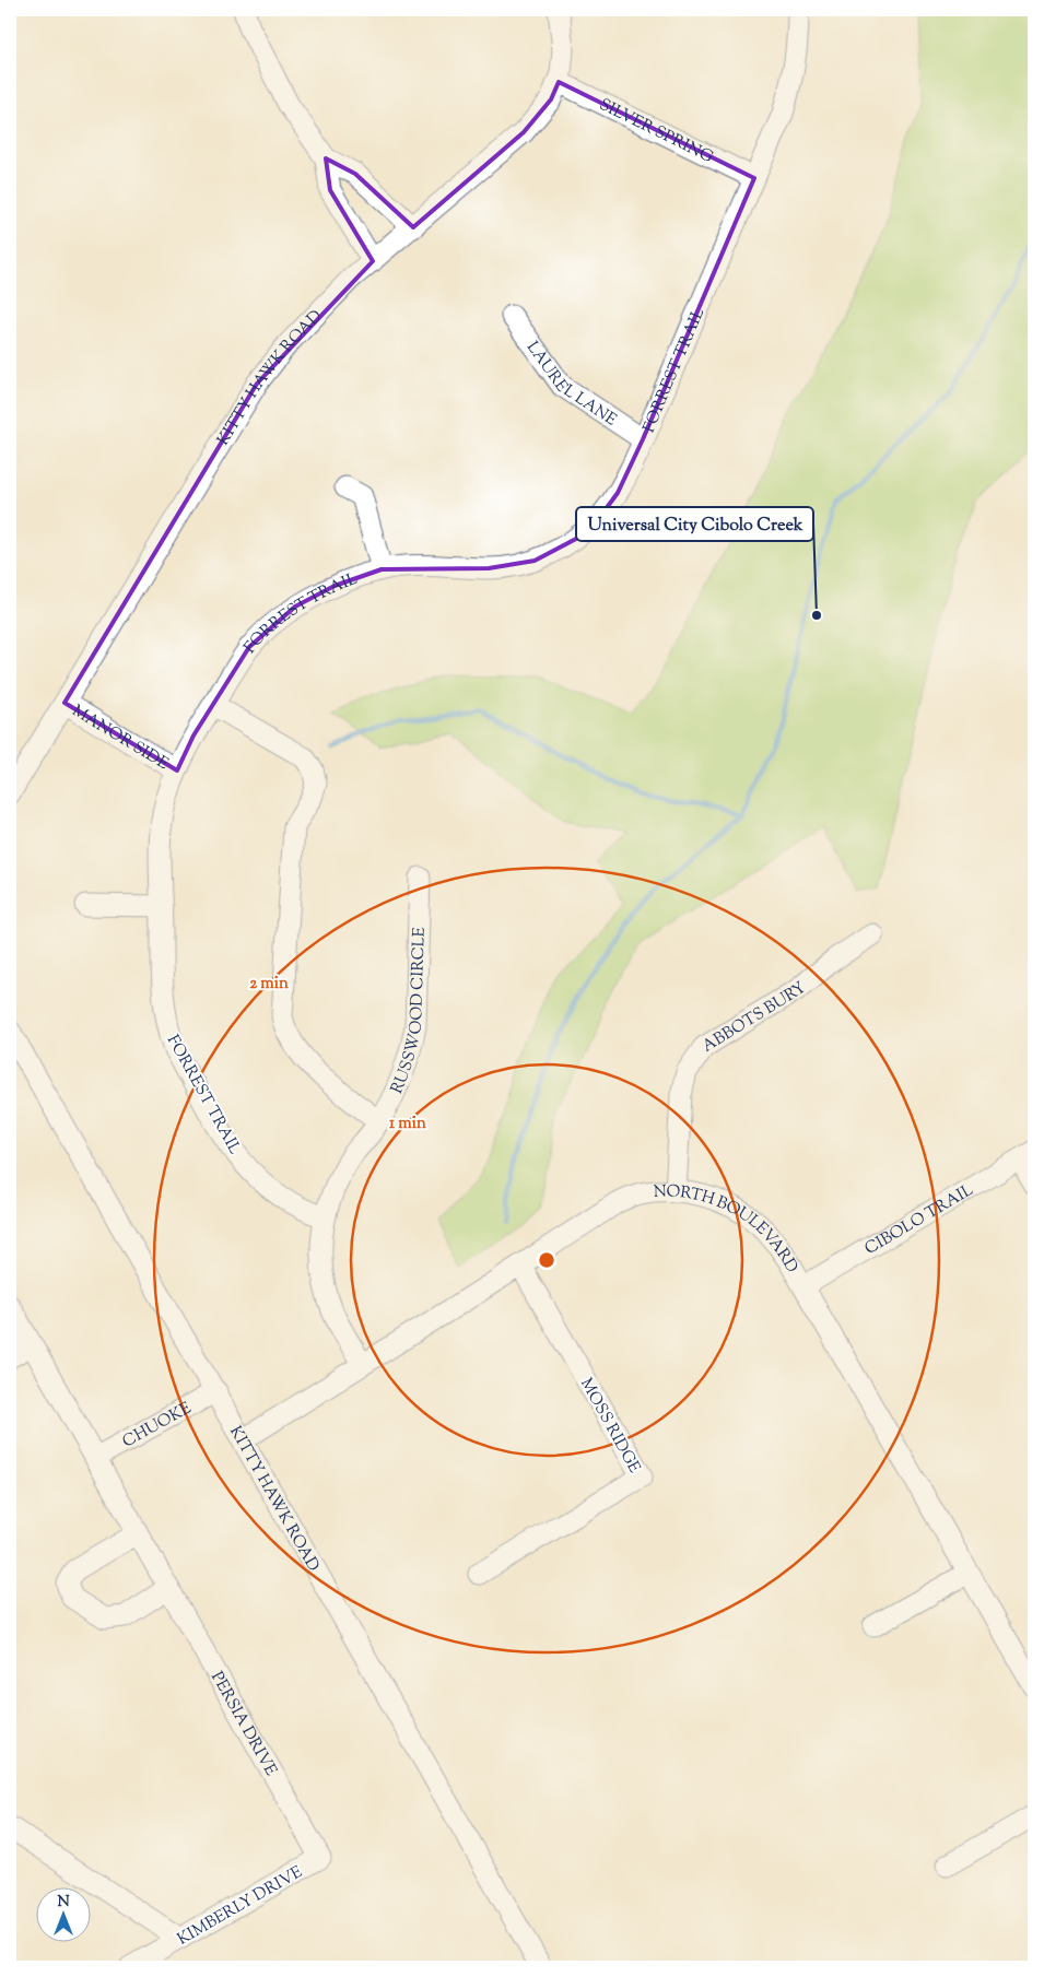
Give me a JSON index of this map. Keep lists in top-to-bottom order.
{
  "streets": {
    "street": [
      "SILVER SPRING",
      "FORREST TRAIL",
      "KITTY HAWK ROAD",
      "LAUREL LANE",
      "MANOR SIDE",
      "RUSSWOOD CIRCLE",
      "ABBOTS BURY",
      "CIBOLO TRAIL",
      "NORTH BOULEVARD",
      "CHUOKE",
      "MOSS RIDGE",
      "PERSIA DRIVE",
      "KIMBERLY DRIVE"
    ]
  },
  "crossings": [
    ["SILVER SPRING", "FORREST TRAIL"],
    ["SILVER SPRING", "KITTY HAWK ROAD"],
    ["FORREST TRAIL", "LAUREL LANE"],
    ["FORREST TRAIL", "MANOR SIDE"],
    ["FORREST TRAIL", "RUSSWOOD CIRCLE"],
    ["KITTY HAWK ROAD", "MANOR SIDE"],
    ["KITTY HAWK ROAD", "NORTH BOULEVARD"],
    ["KITTY HAWK ROAD", "CHUOKE"],
    ["ABBOTS BURY", "NORTH BOULEVARD"],
    ["CIBOLO TRAIL", "NORTH BOULEVARD"],
    ["NORTH BOULEVARD", "MOSS RIDGE"],
    ["CHUOKE", "PERSIA DRIVE"],
    ["PERSIA DRIVE", "KIMBERLY DRIVE"]
  ],
  "places": ["Universal City Cibolo Creek"],
  "north": "top",
  "rings": ["2 min", "1 min"]
}
